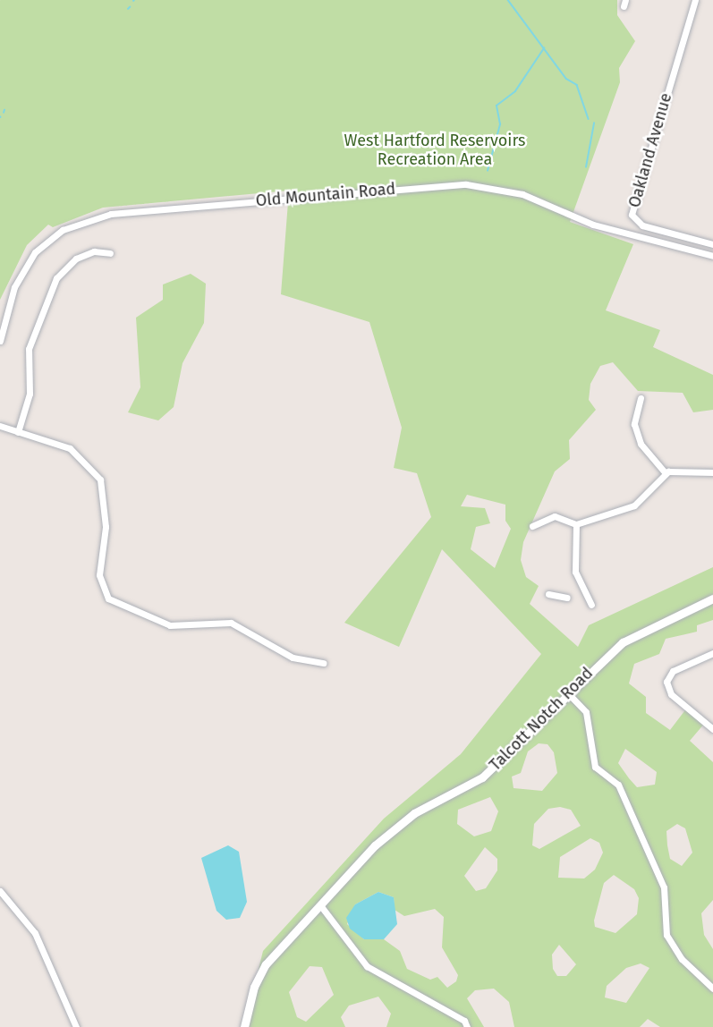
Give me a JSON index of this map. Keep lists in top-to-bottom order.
{
  "streets": {
    "street": ["Oakland Avenue", "Old Mountain Road", "Talcott Notch Road"]
  },
  "parks": ["West Hartford Reservoirs Recreation Area"]
}
